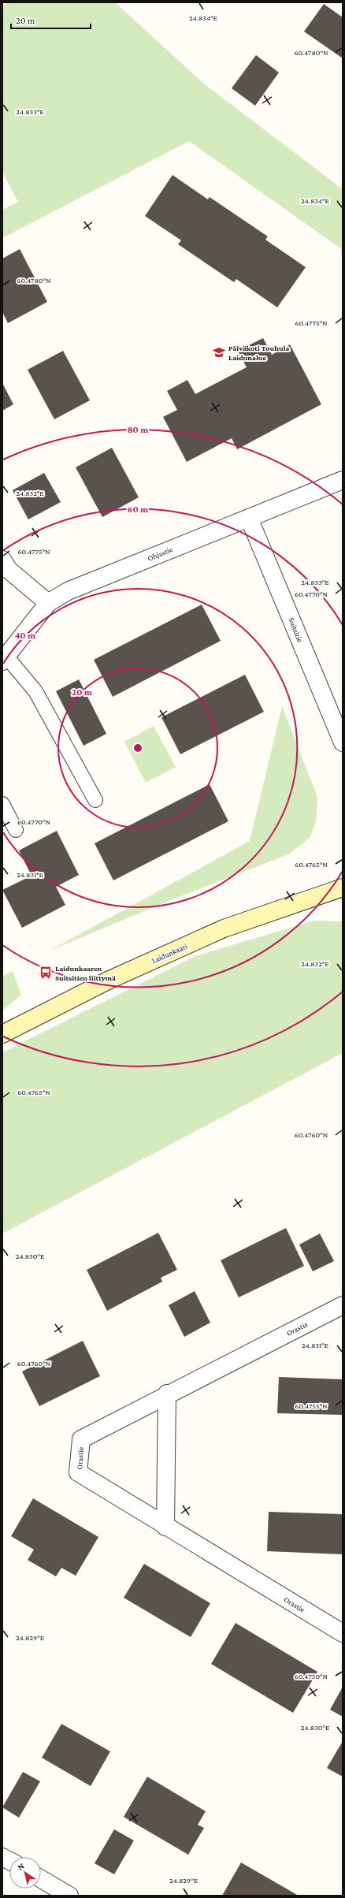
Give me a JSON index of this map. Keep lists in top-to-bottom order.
{
  "streets": {
    "street": [
      "Ohjastie",
      "Suitsitie",
      "Laidunkaari",
      "Orastie"
    ]
  },
  "crossings": [
    ["Ohjastie", "Suitsitie"]
  ],
  "places": {
    "school or university": ["Päiväkoti Touhula Laidunalue"],
    "bus stop": ["Laidunkaaren Suitsitien liittymä"]
  },
  "scale_bar": "20 m",
  "north": "top left",
  "coordinates": [
    "24.834°E",
    "60.4780°N",
    "24.833°E",
    "60.4775°N",
    "24.832°E",
    "60.4770°N",
    "60.4765°N",
    "24.831°E",
    "60.4760°N",
    "24.830°E",
    "60.4755°N",
    "24.829°E",
    "60.4750°N"
  ],
  "rings": [
    "80 m",
    "60 m",
    "40 m",
    "20 m"
  ]
}
